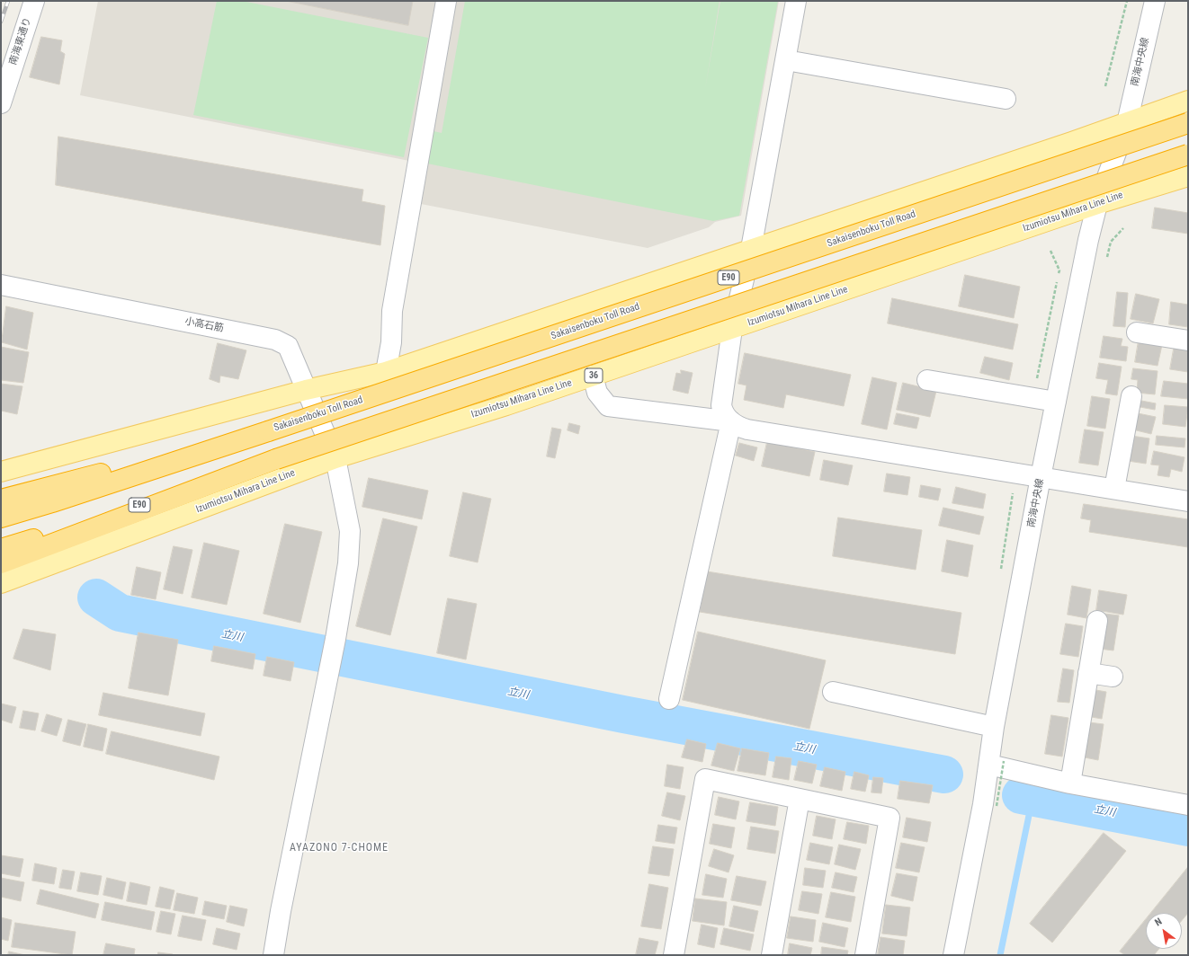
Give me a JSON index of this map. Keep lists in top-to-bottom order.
{
  "streets": {
    "highway": ["Sakaisenboku Toll Road", "E90"],
    "main road": ["Izumiotsu Mihara Line Line", "36"],
    "street": ["南海東通り", "南海中央線", "小高石筋"]
  },
  "crossings": [
    ["南海中央線", "Izumiotsu Mihara Line Line"],
    ["Izumiotsu Mihara Line Line", "小高石筋"]
  ],
  "districts": ["AYAZONO 7-CHOME"],
  "water": ["立川"],
  "north": "top left"
}
